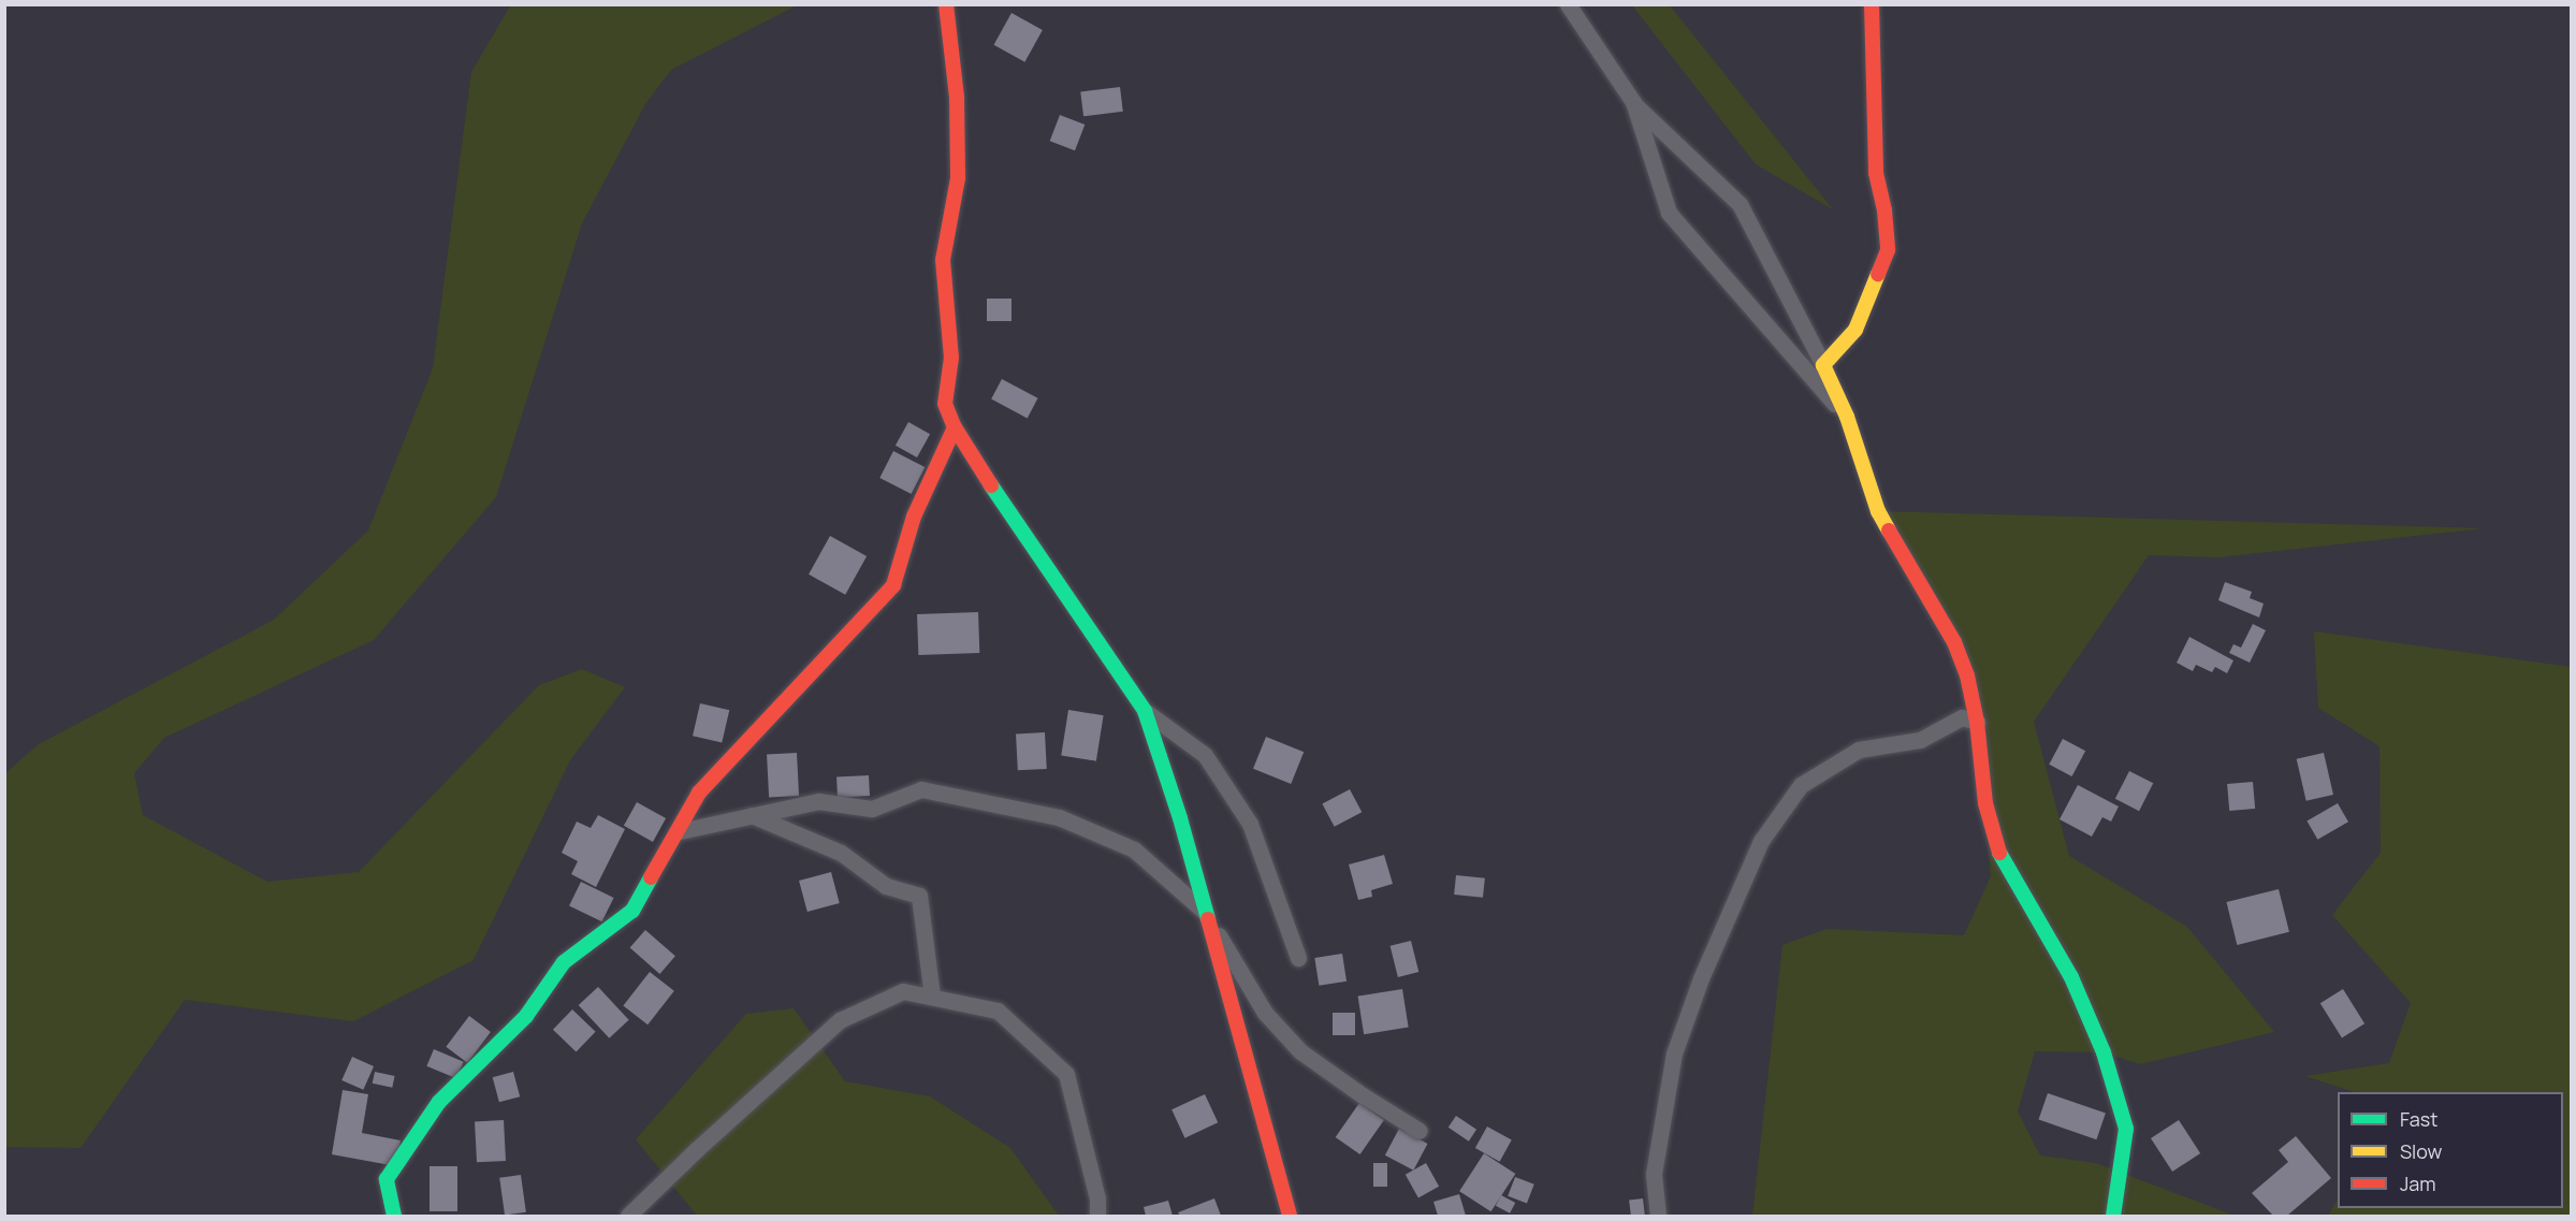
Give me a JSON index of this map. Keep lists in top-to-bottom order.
{
  "legend": ["Fast", "Slow", "Jam"]
}
